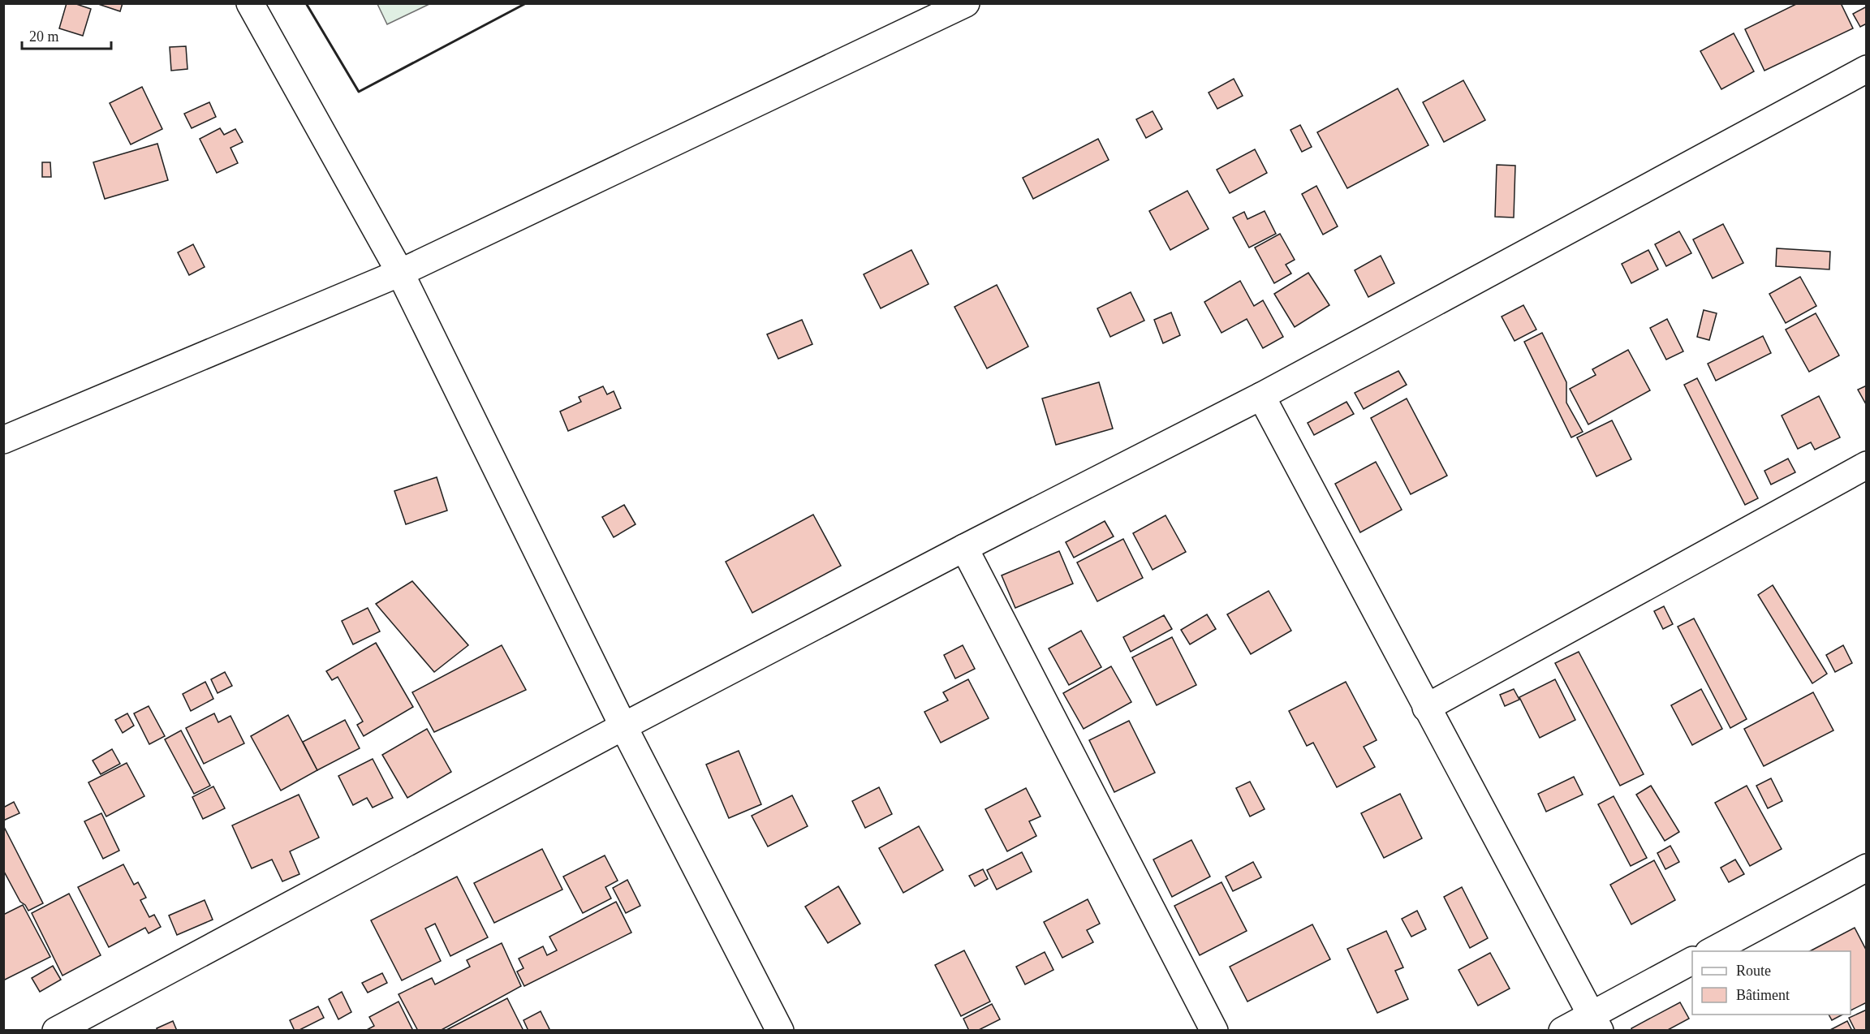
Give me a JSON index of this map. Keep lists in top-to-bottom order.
{
  "legend": ["Route", "Bâtiment"],
  "scale_bar": "20 m"
}
